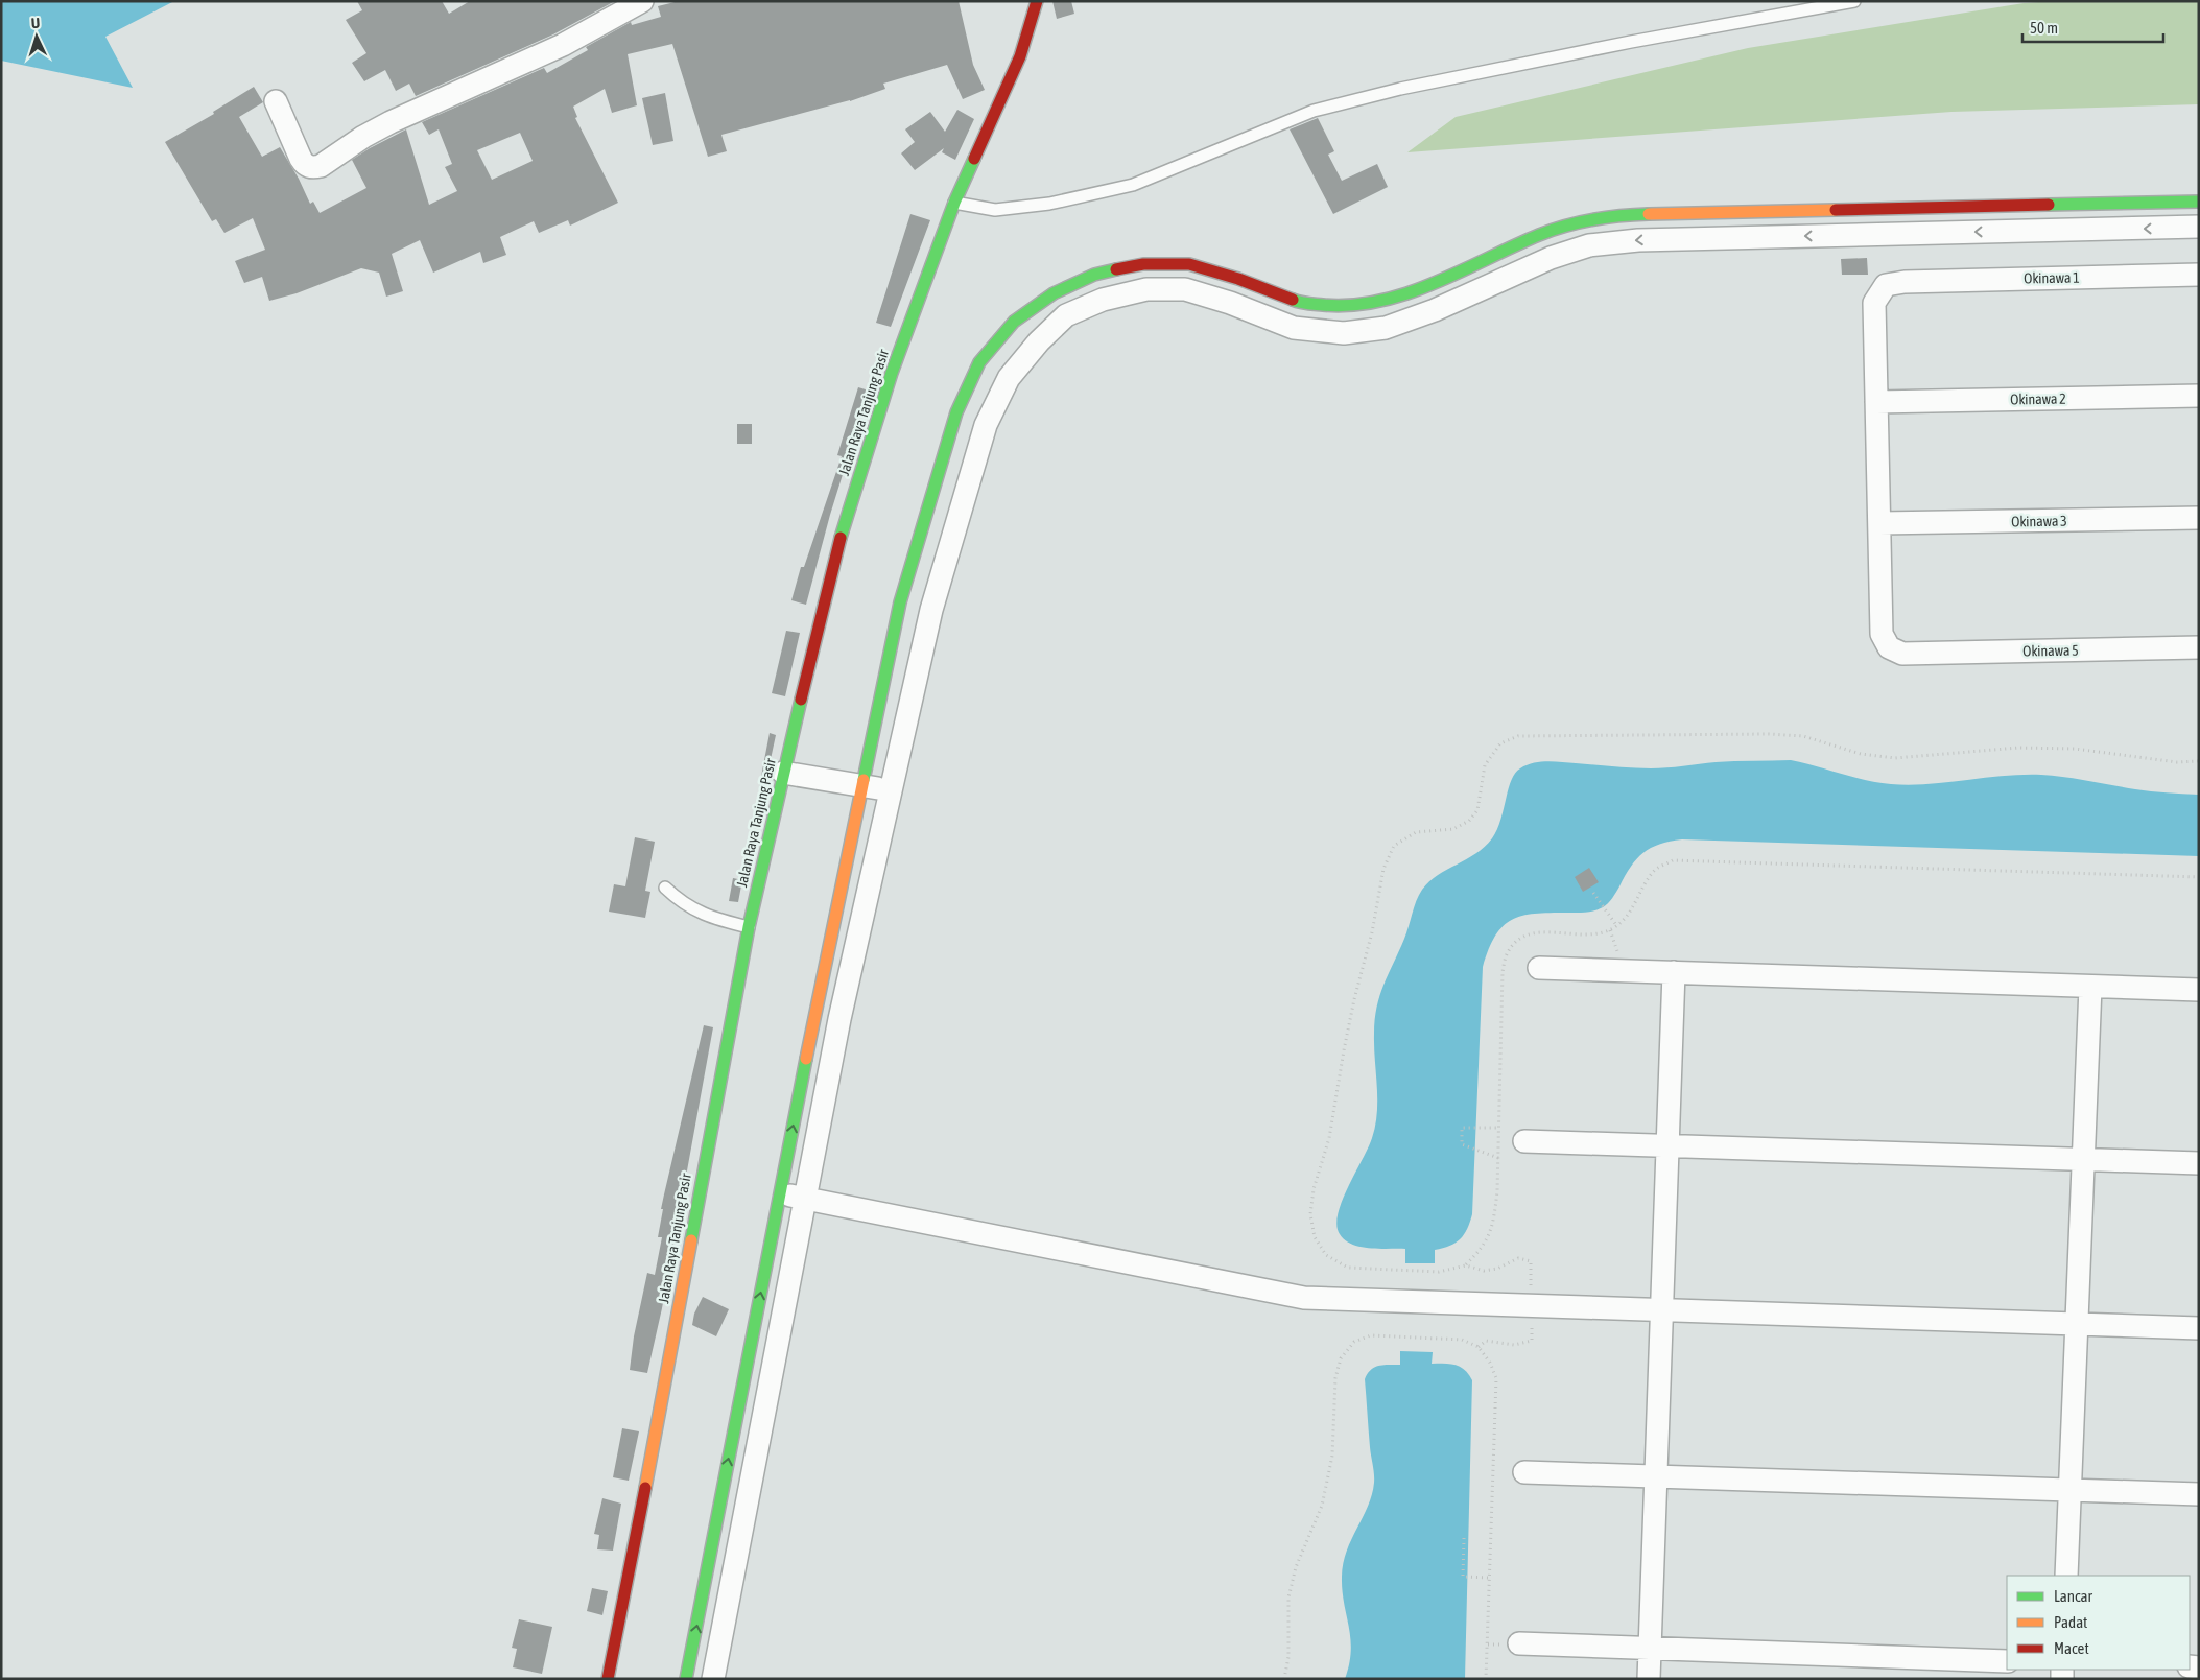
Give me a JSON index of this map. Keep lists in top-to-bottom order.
{
  "streets": {
    "street": [
      "Okinawa 1",
      "Okinawa 2",
      "Jalan Raya Tanjung Pasir",
      "Okinawa 3",
      "Okinawa 5"
    ]
  },
  "crossings": [
    ["Okinawa 1", "Okinawa 2"],
    ["Okinawa 3", "Okinawa 5"]
  ],
  "legend": ["Lancar", "Padat", "Macet"],
  "scale_bar": "50 m",
  "north": "top"
}
